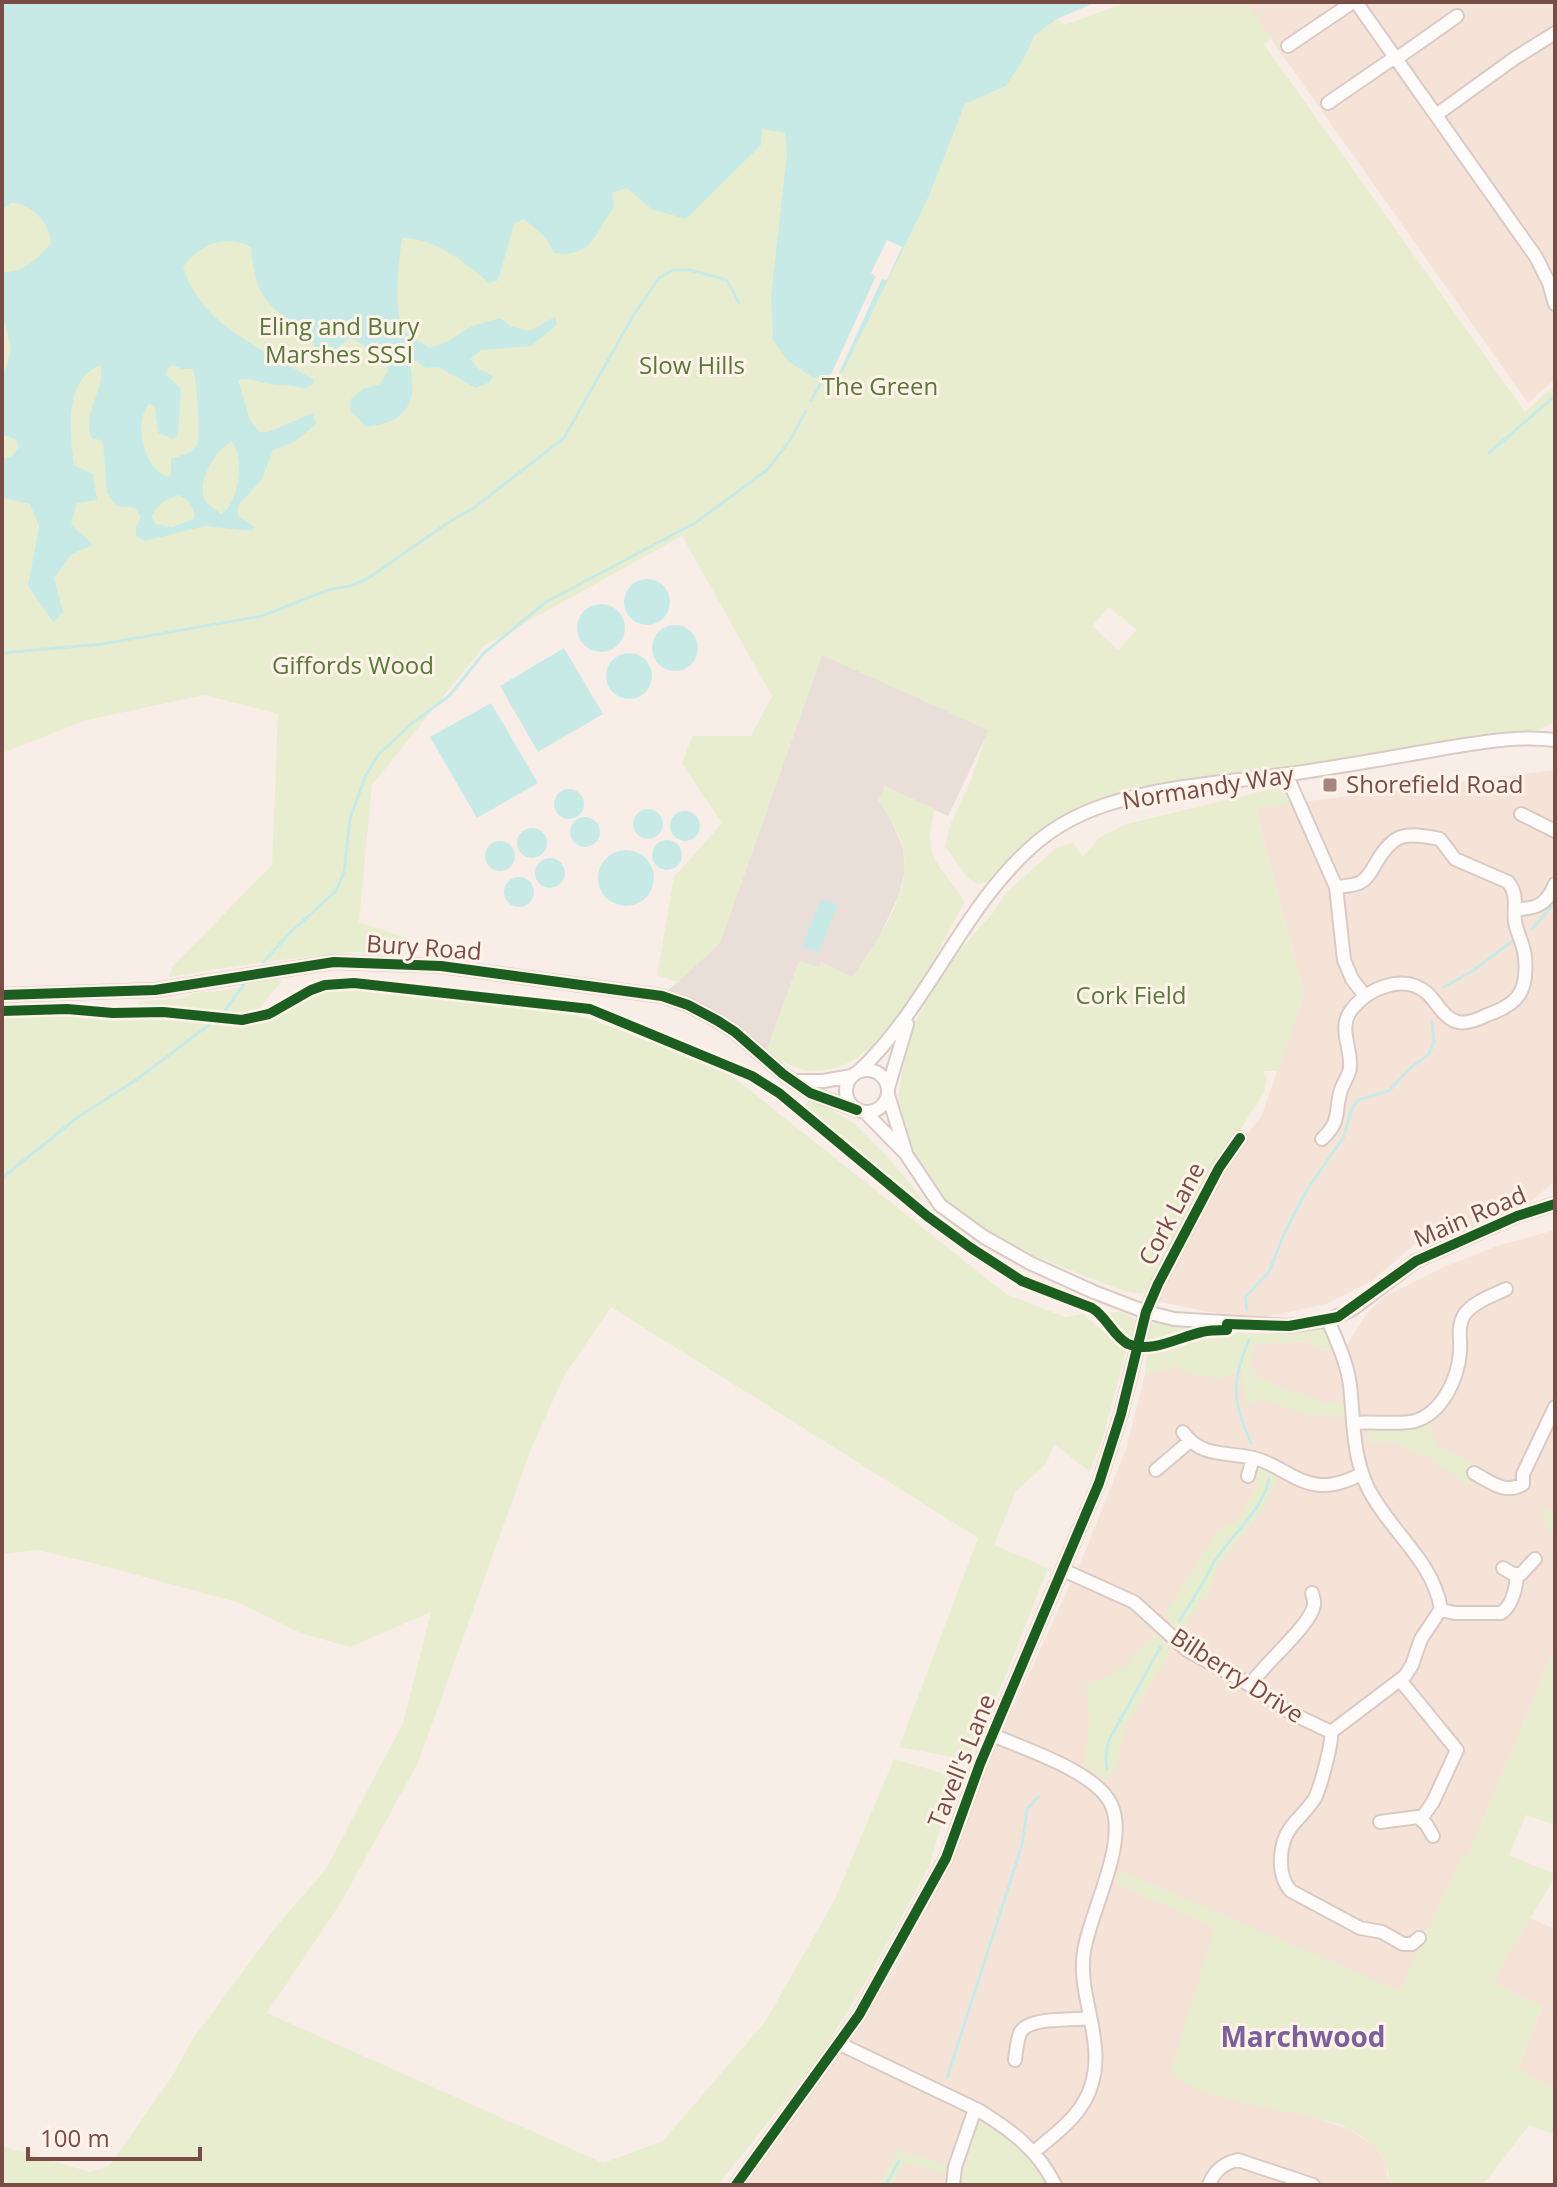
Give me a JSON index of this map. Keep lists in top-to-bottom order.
{
  "streets": {
    "street": [
      "Normandy Way",
      "Bury Road",
      "Cork Lane",
      "Main Road",
      "Bilberry Drive",
      "Tavell's Lane"
    ]
  },
  "crossings": [
    ["Normandy Way", "Bury Road"],
    ["Cork Lane", "Main Road"],
    ["Cork Lane", "Tavell's Lane"],
    ["Main Road", "Tavell's Lane"],
    ["Bilberry Drive", "Tavell's Lane"]
  ],
  "districts": ["Marchwood"],
  "parks": [
    "Eling and Bury Marshes SSSI",
    "Slow Hills",
    "The Green",
    "Giffords Wood",
    "Cork Field"
  ],
  "places": {
    "transit": ["Shorefield Road"]
  },
  "scale_bar": "100 m"
}
